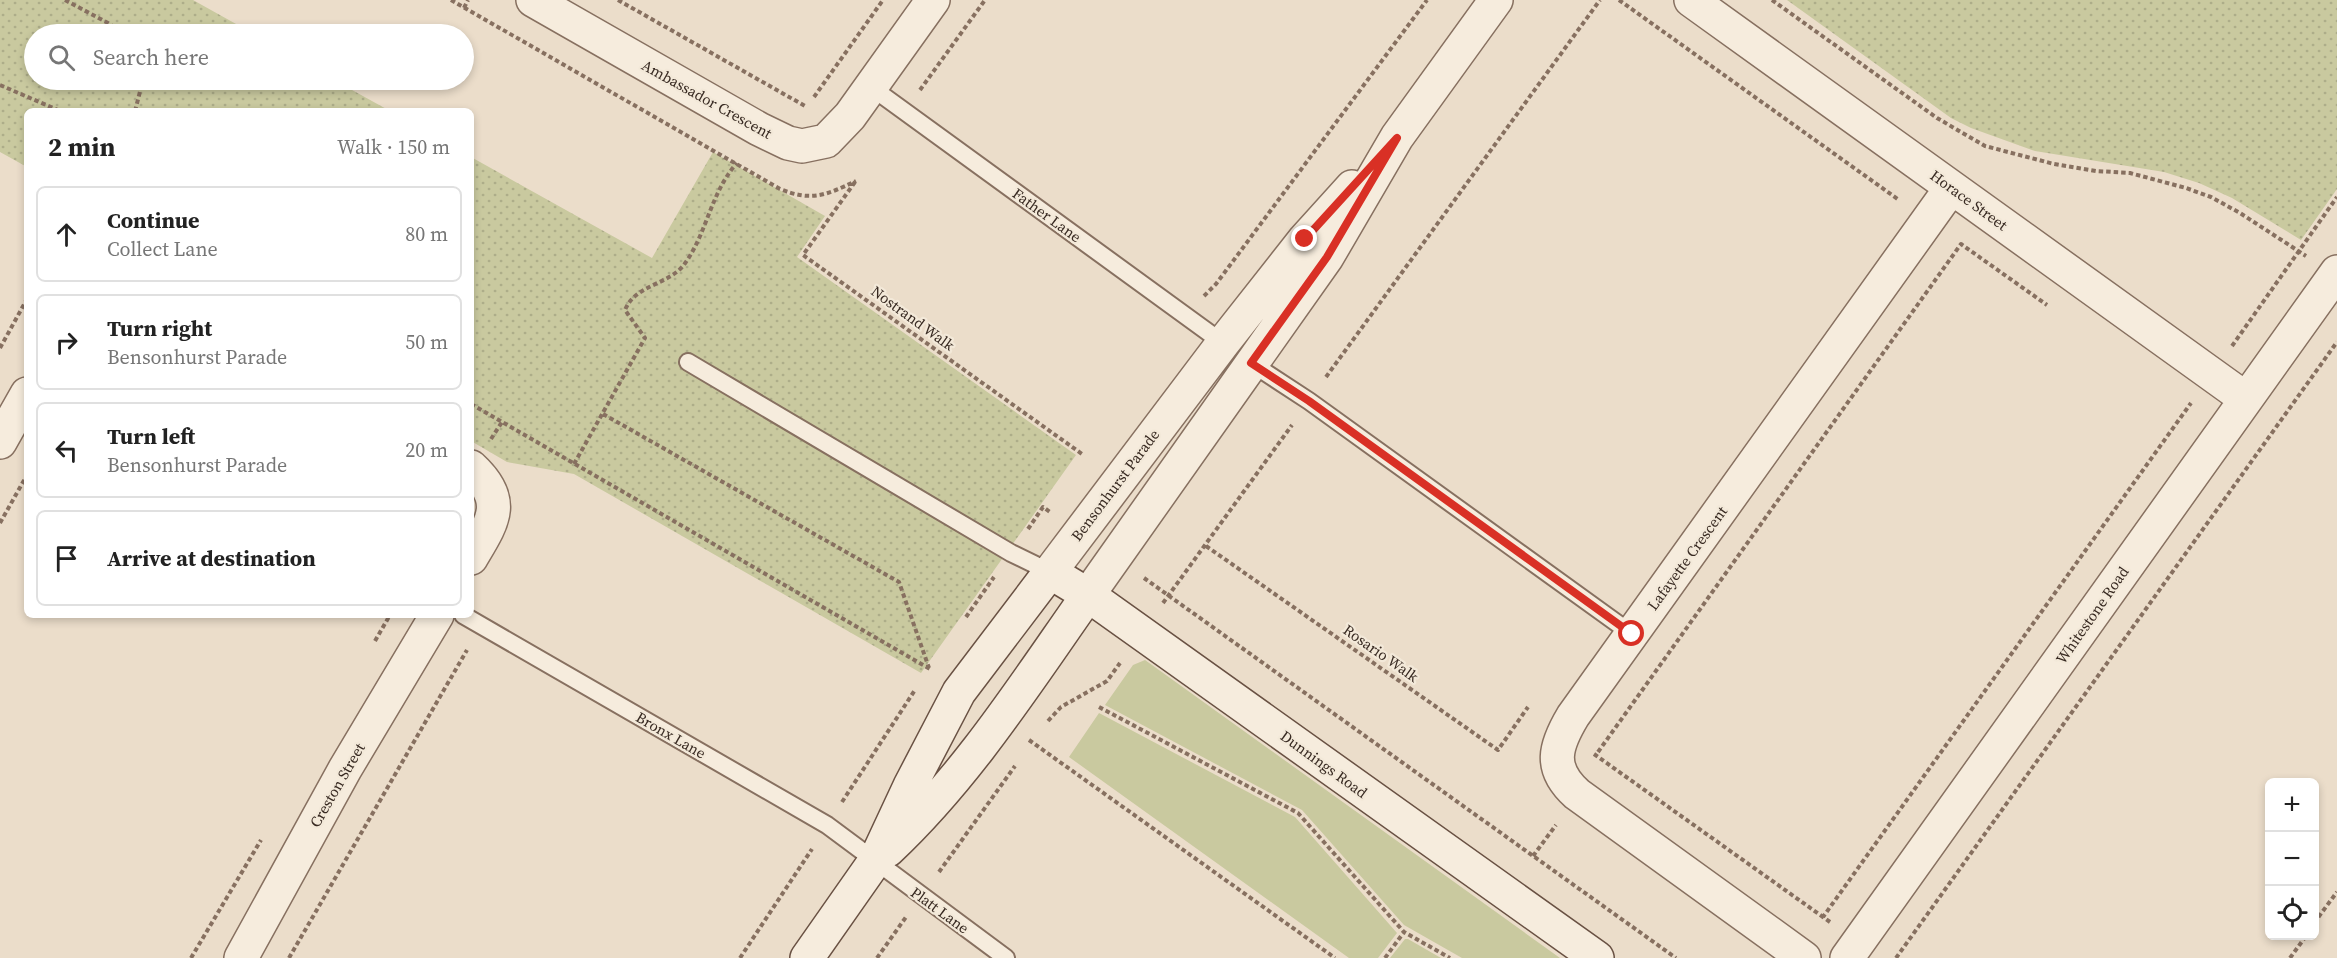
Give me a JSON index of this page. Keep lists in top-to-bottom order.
{
  "streets": {
    "street": [
      "Ambassador Crescent",
      "Horace Street",
      "Bensonhurst Parade",
      "Lafayette Crescent",
      "Whitestone Road",
      "Dunnings Road",
      "Creston Street"
    ],
    "lane": ["Father Lane", "Bronx Lane", "Platt Lane"],
    "path": ["Nostrand Walk", "Rosario Walk"]
  },
  "crossings": [
    ["Ambassador Crescent", "Father Lane"],
    ["Horace Street", "Lafayette Crescent"],
    ["Horace Street", "Whitestone Road"],
    ["Father Lane", "Bensonhurst Parade"],
    ["Bensonhurst Parade", "Bronx Lane"],
    ["Bensonhurst Parade", "Dunnings Road"],
    ["Bensonhurst Parade", "Platt Lane"],
    ["Bronx Lane", "Platt Lane"]
  ],
  "page": {
    "search": "Search here",
    "heading": ["2 min", "Walk · 150 m"],
    "list": [
      ["Continue", "Collect Lane", "80 m"],
      ["Turn right", "Bensonhurst Parade", "50 m"],
      ["Turn left", "Bensonhurst Parade", "20 m"],
      "Arrive at destination"
    ],
    "map_buttons": ["+", "−"]
  }
}
